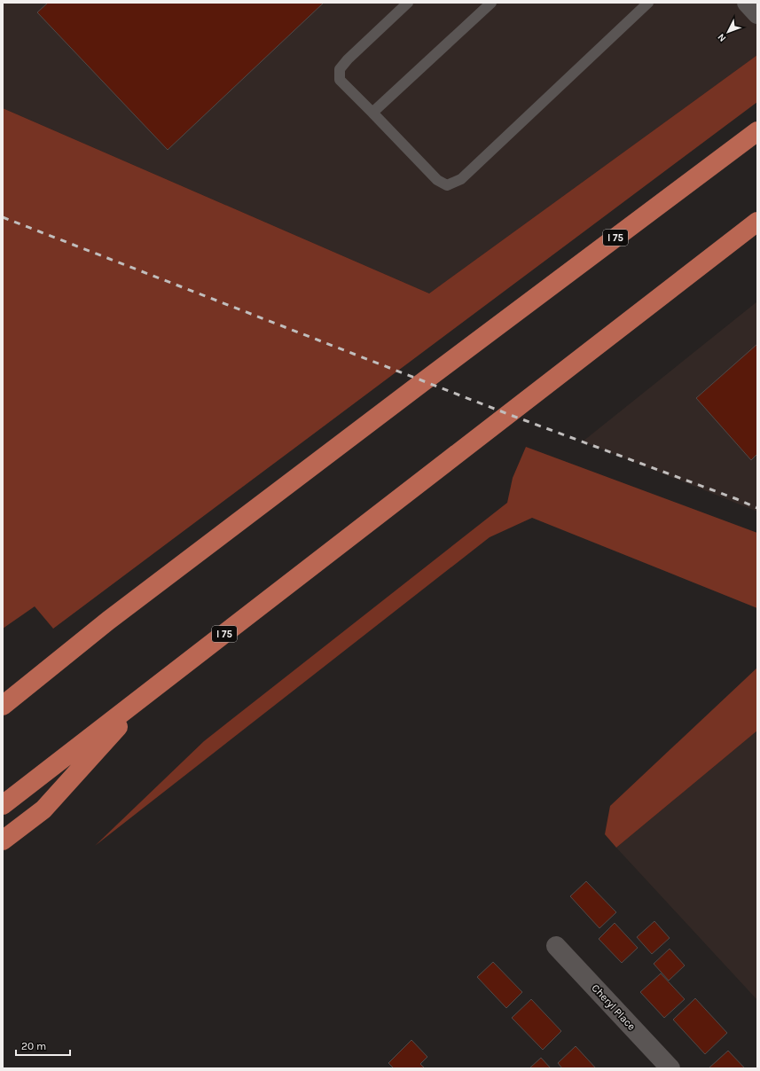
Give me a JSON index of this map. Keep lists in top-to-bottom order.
{
  "streets": {
    "highway": ["I 75"],
    "street": ["Cheryl Place"]
  },
  "scale_bar": "20 m",
  "north": "bottom left"
}
